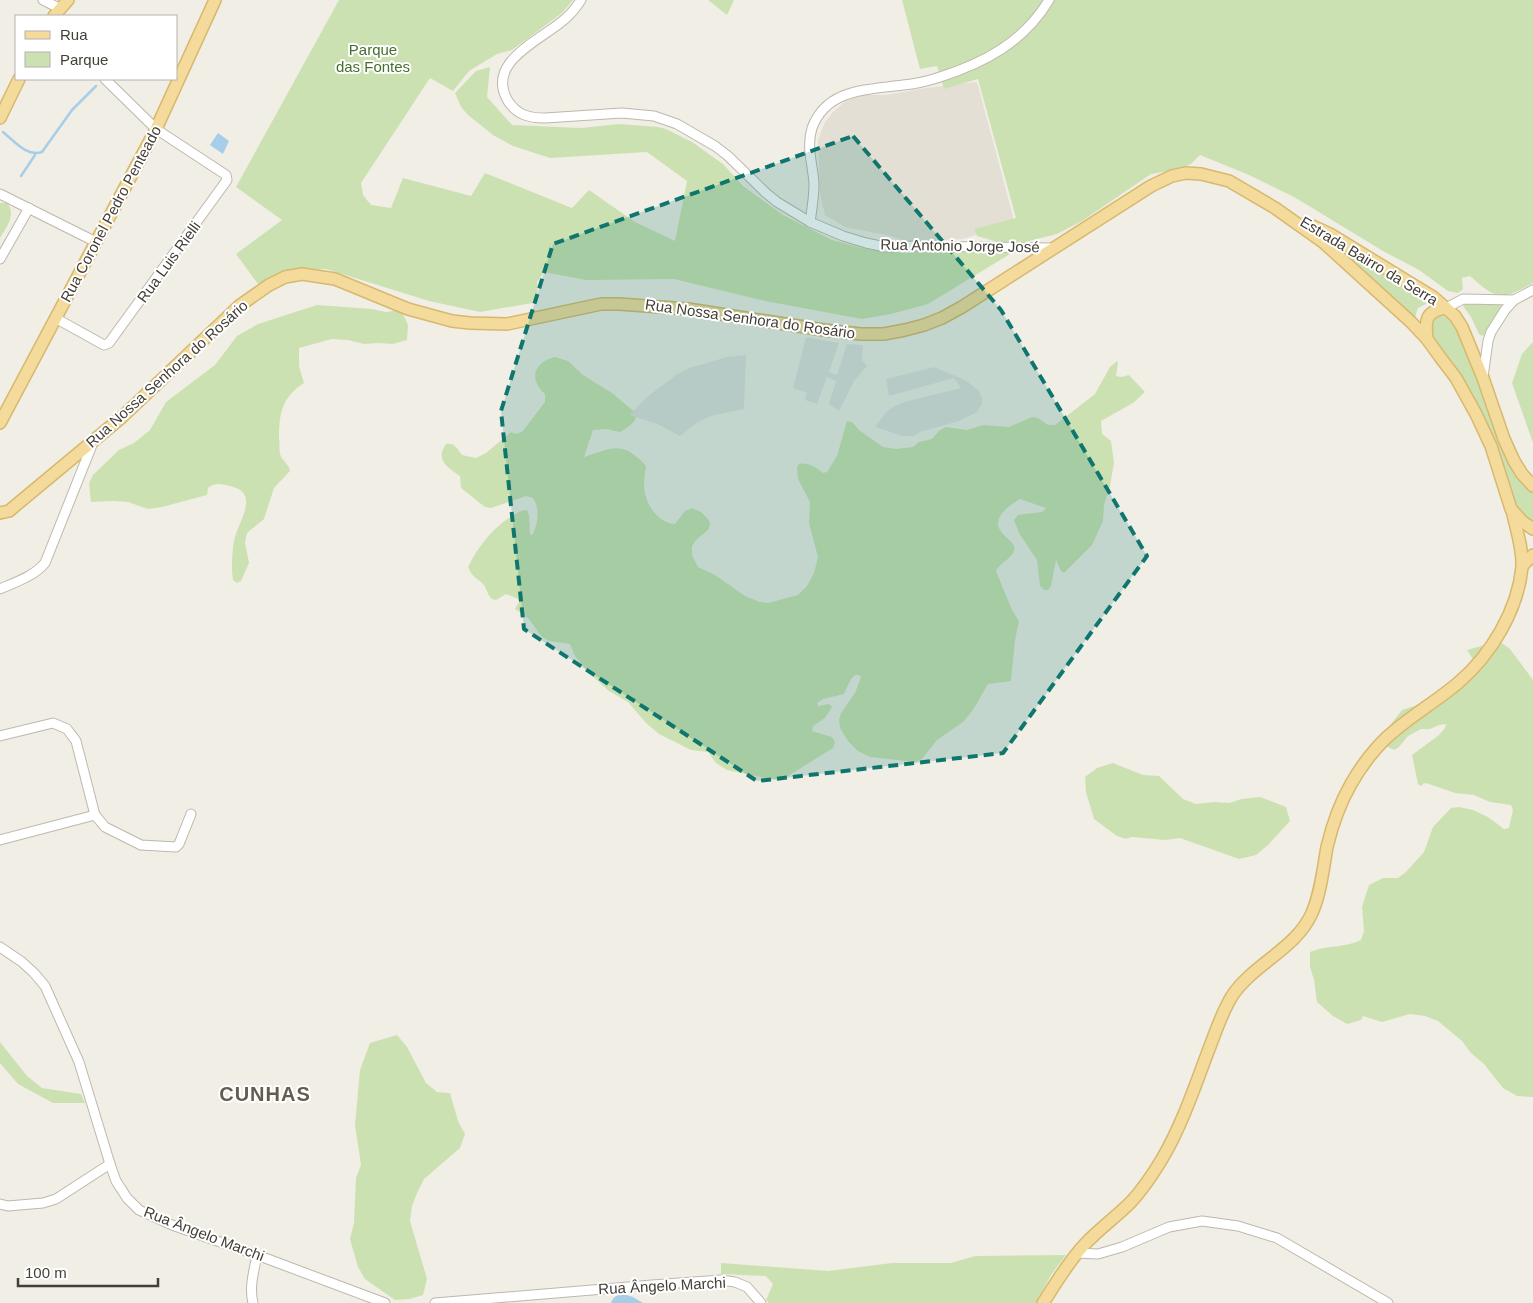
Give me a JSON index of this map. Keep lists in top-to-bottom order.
{
  "streets": {
    "main road": ["Rua Coronel Pedro Penteado", "Estrada Bairro da Serra", "Rua Nossa Senhora do Rosário"],
    "street": ["Rua Antonio Jorge José", "Rua Luis Rielli", "Rua Ângelo Marchi"]
  },
  "crossings": [
    ["Rua Coronel Pedro Penteado", "Rua Luis Rielli"],
    ["Rua Antonio Jorge José", "Rua Nossa Senhora do Rosário"],
    ["Estrada Bairro da Serra", "Rua Nossa Senhora do Rosário"]
  ],
  "districts": ["CUNHAS"],
  "parks": ["Parque das Fontes"],
  "legend": ["Rua", "Parque"],
  "scale_bar": "100 m"
}
